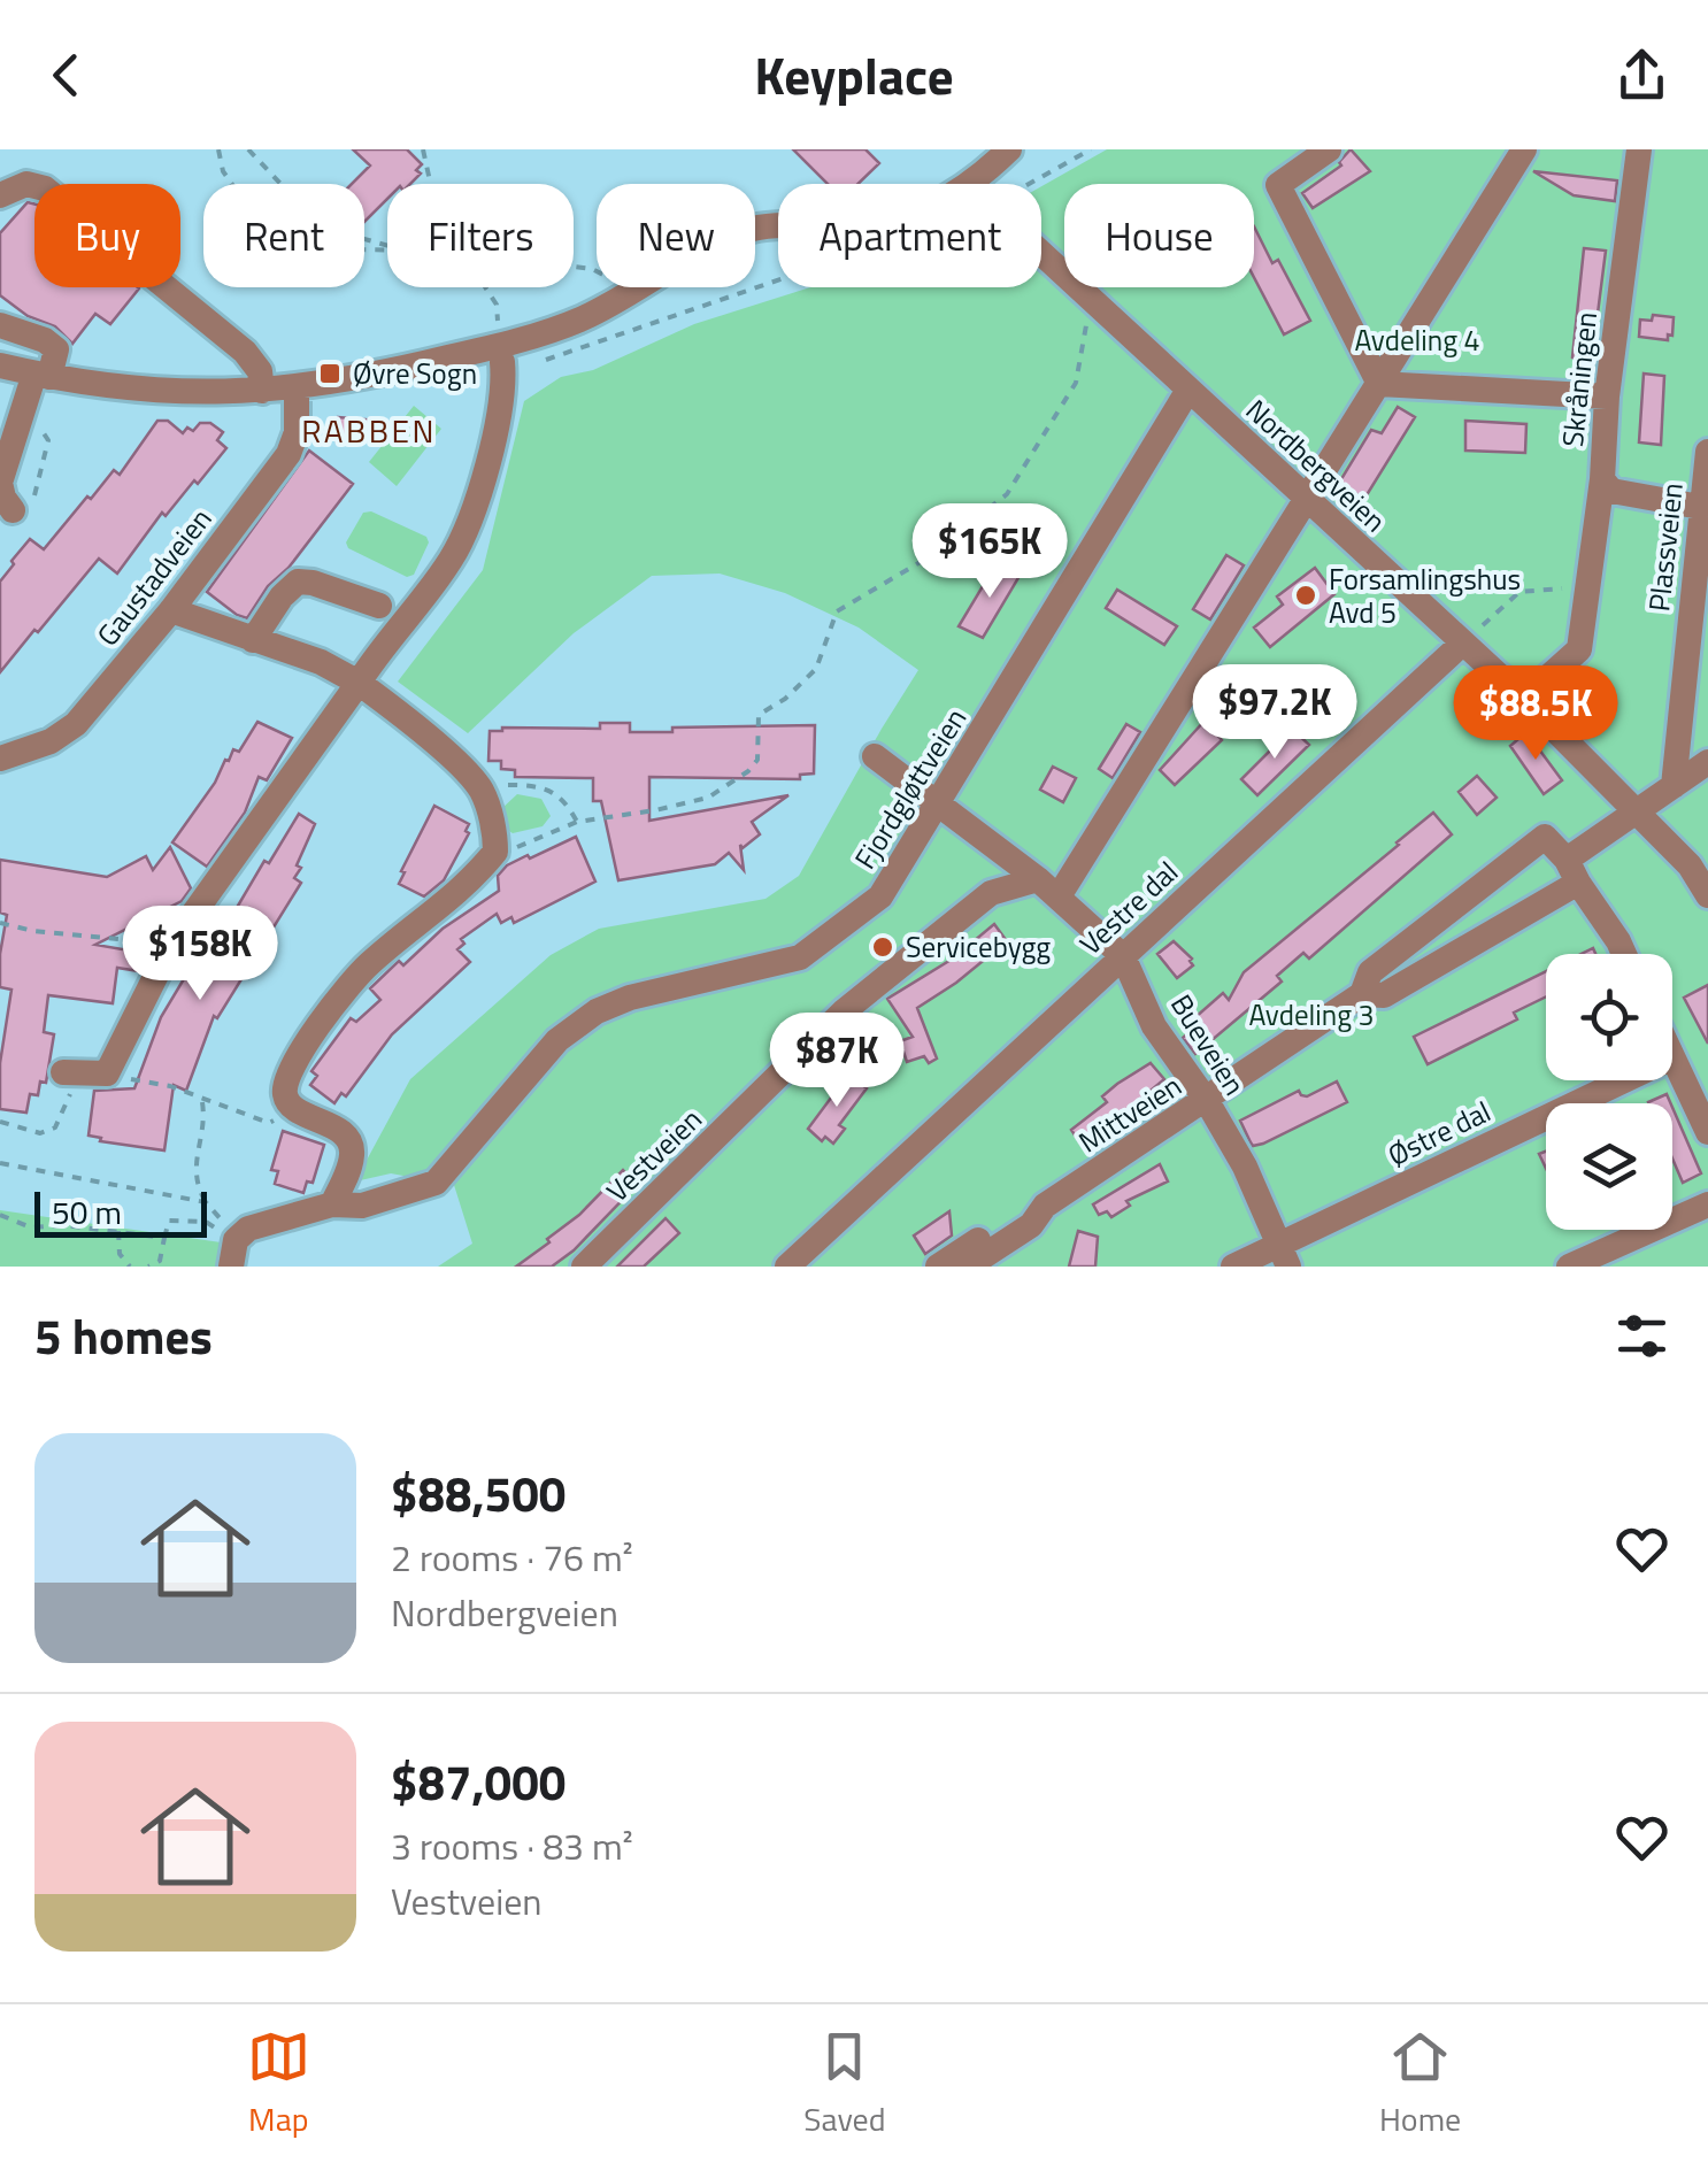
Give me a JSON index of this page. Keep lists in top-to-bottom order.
{
  "streets": {
    "street": [
      "Skråningen",
      "Nordbergveien",
      "Plassveien",
      "Gaustadveien",
      "Fjordgløttveien",
      "Vestre dal",
      "Bueveien",
      "Mittveien",
      "Østre dal",
      "Vestveien"
    ]
  },
  "crossings": [
    ["Skråningen", "Nordbergveien"],
    ["Skråningen", "Plassveien"],
    ["Nordbergveien", "Fjordgløttveien"],
    ["Nordbergveien", "Vestre dal"],
    ["Nordbergveien", "Mittveien"],
    ["Plassveien", "Mittveien"],
    ["Fjordgløttveien", "Bueveien"],
    ["Vestre dal", "Bueveien"],
    ["Bueveien", "Mittveien"],
    ["Bueveien", "Østre dal"],
    ["Bueveien", "Vestveien"]
  ],
  "districts": ["RABBEN"],
  "parks": ["Avdeling 4", "Avdeling 3"],
  "places": {
    "transit": ["Øvre Sogn"],
    "other": ["Forsamlingshus Avd 5", "Servicebygg"]
  },
  "scale_bar": "50 m",
  "page": {
    "header": "Keyplace",
    "chip": [
      "Buy",
      "Rent",
      "Filters",
      "New",
      "Apartment",
      "House"
    ],
    "price": [
      "$165K",
      "$97.2K",
      "$88.5K",
      "$158K",
      "$87K"
    ],
    "scale": "50 m",
    "heading": "5 homes",
    "list": [
      {
        "name": "$88,500",
        "note": "2 rooms · 76 m² · Nordbergveien"
      },
      {
        "name": "$87,000",
        "note": "3 rooms · 83 m² · Vestveien"
      }
    ],
    "tabs": ["Map", "Saved", "Home"]
  }
}
